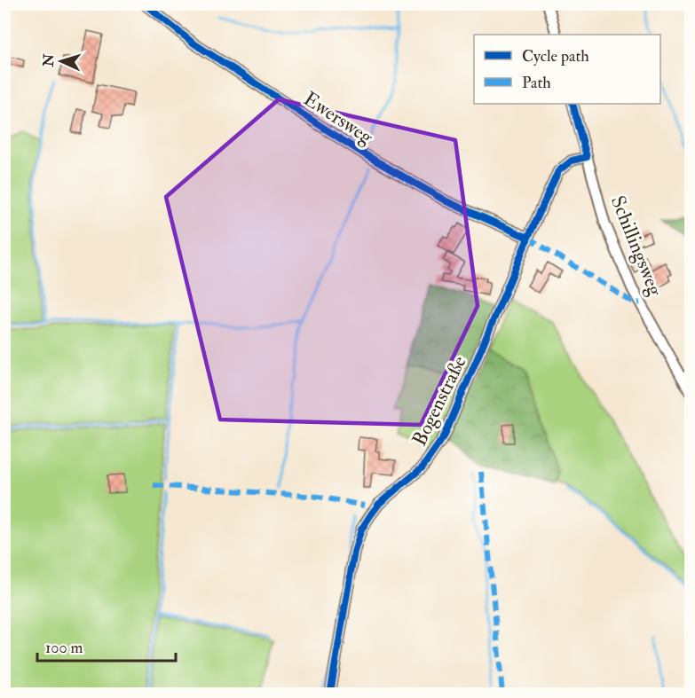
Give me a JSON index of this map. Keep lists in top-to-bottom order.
{
  "streets": {
    "street": ["Ewersweg", "Schillingsweg", "Bogenstraße"]
  },
  "crossings": [
    ["Ewersweg", "Bogenstraße"],
    ["Schillingsweg", "Bogenstraße"]
  ],
  "legend": ["Cycle path", "Path"],
  "scale_bar": "100 m",
  "north": "left"
}
